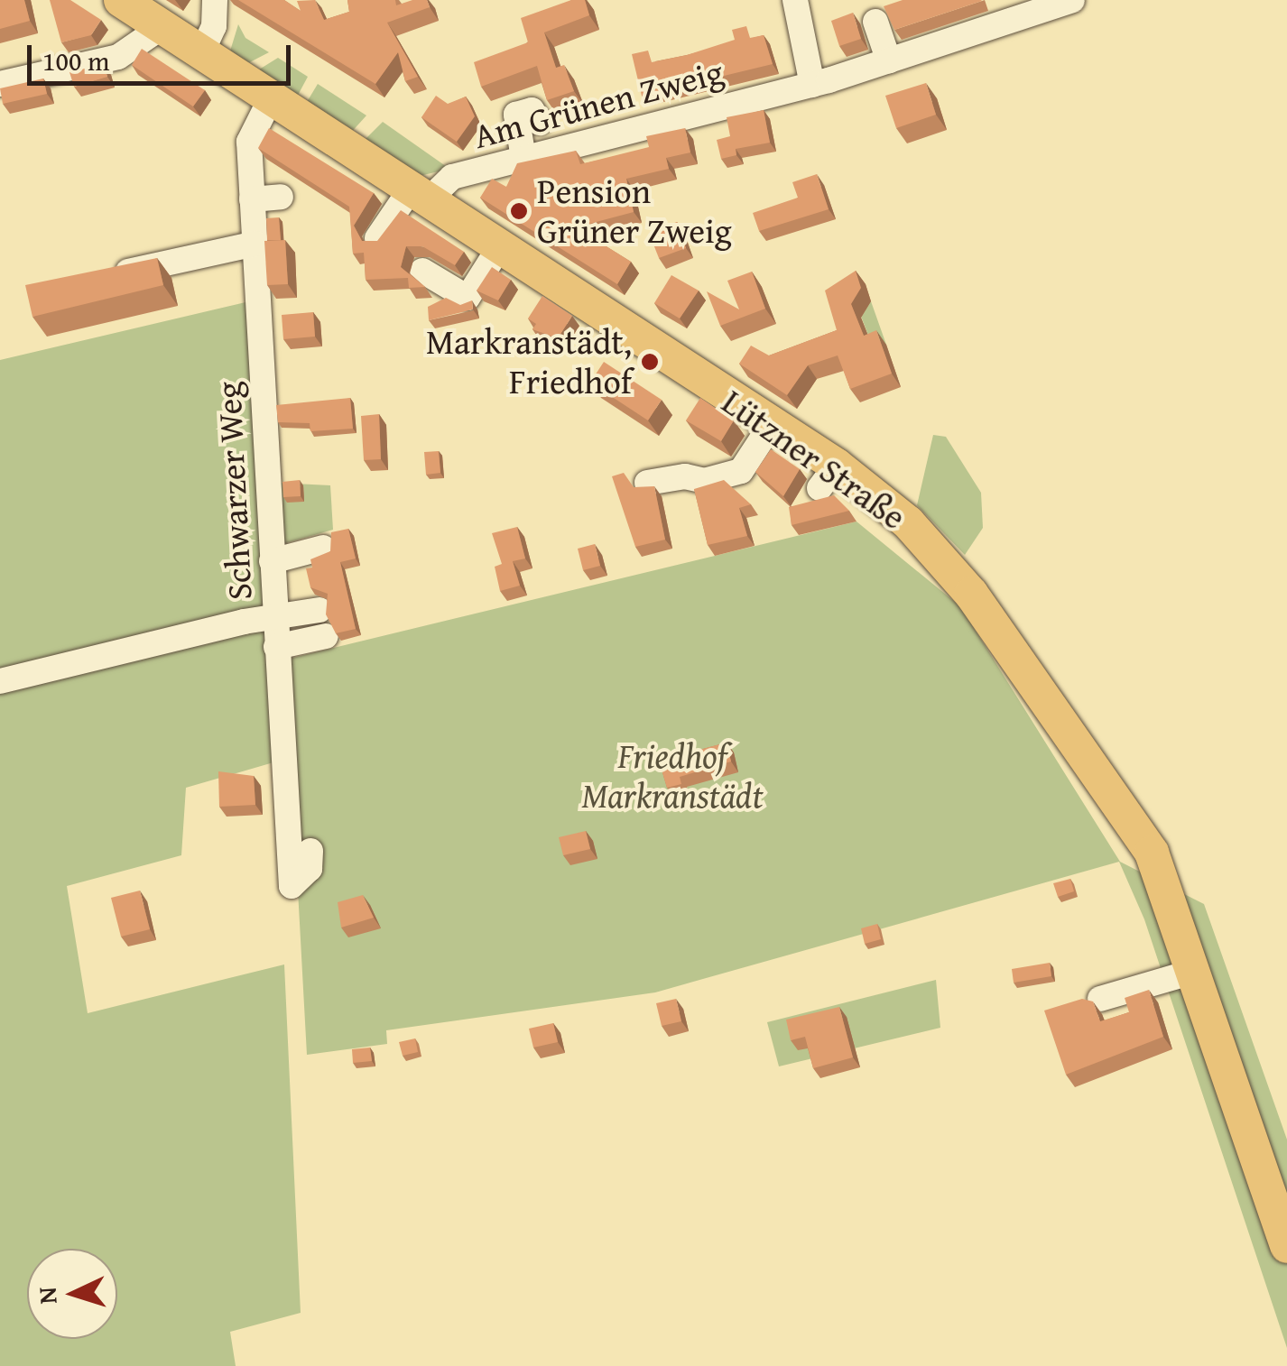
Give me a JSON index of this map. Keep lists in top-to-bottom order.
{
  "streets": {
    "main road": ["Lützner Straße"],
    "street": ["Am Grünen Zweig", "Schwarzer Weg"]
  },
  "crossings": [
    ["Am Grünen Zweig", "Lützner Straße"],
    ["Lützner Straße", "Schwarzer Weg"]
  ],
  "parks": ["Friedhof Markranstädt"],
  "places": ["Pension Grüner Zweig", "Markranstädt, Friedhof"],
  "scale_bar": "100 m",
  "north": "left"
}
